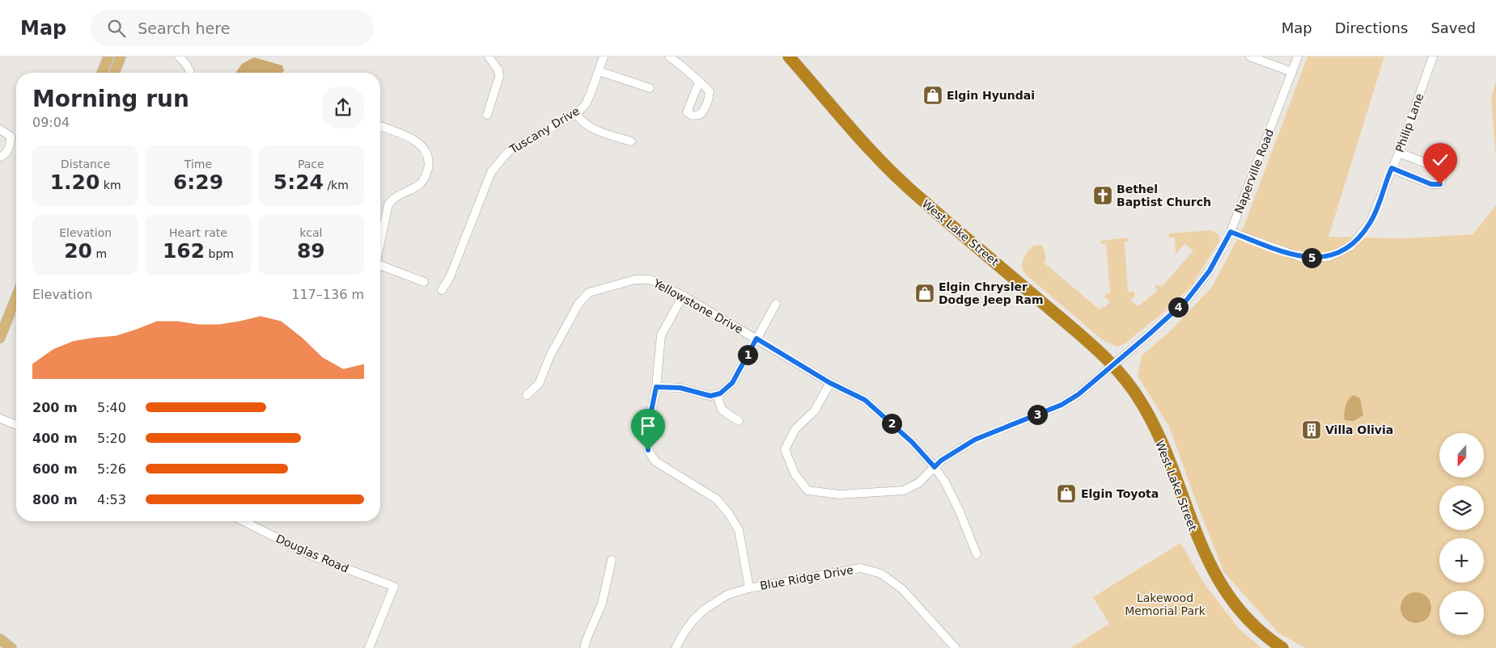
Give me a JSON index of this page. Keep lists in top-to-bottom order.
{
  "streets": {
    "highway": ["West Lake Street"],
    "street": [
      "Philip Lane",
      "Tuscany Drive",
      "Naperville Road",
      "Yellowstone Drive",
      "Douglas Road",
      "Blue Ridge Drive"
    ]
  },
  "crossings": [
    ["Philip Lane", "Naperville Road"],
    ["Naperville Road", "West Lake Street"],
    ["Naperville Road", "Yellowstone Drive"]
  ],
  "parks": ["Lakewood Memorial Park"],
  "places": {
    "shop": ["Elgin Hyundai", "Elgin Chrysler Dodge Jeep Ram", "Elgin Toyota"],
    "church": ["Bethel Baptist Church"],
    "building": ["Villa Olivia"]
  },
  "north": "bottom",
  "page": {
    "header": "Map",
    "search": "Search here",
    "nav": ["Map", "Directions", "Saved"],
    "heading": ["Morning run", "09:04"],
    "stats": [
      ["Distance", "1.20 km"],
      ["Time", "6:29"],
      ["Pace", "5:24 /km"],
      ["Elevation", "20 m"],
      ["Heart rate", "162 bpm"],
      ["kcal", "89"]
    ],
    "pins": [
      "5",
      "4",
      "1",
      "3",
      "2"
    ],
    "chart": ["Elevation", "117–136 m"],
    "list": [
      {
        "name": "200 m",
        "note": "5:40"
      },
      {
        "name": "400 m",
        "note": "5:20"
      },
      {
        "name": "600 m",
        "note": "5:26"
      },
      {
        "name": "800 m",
        "note": "4:53"
      }
    ],
    "map_buttons": ["+", "−"]
  }
}
